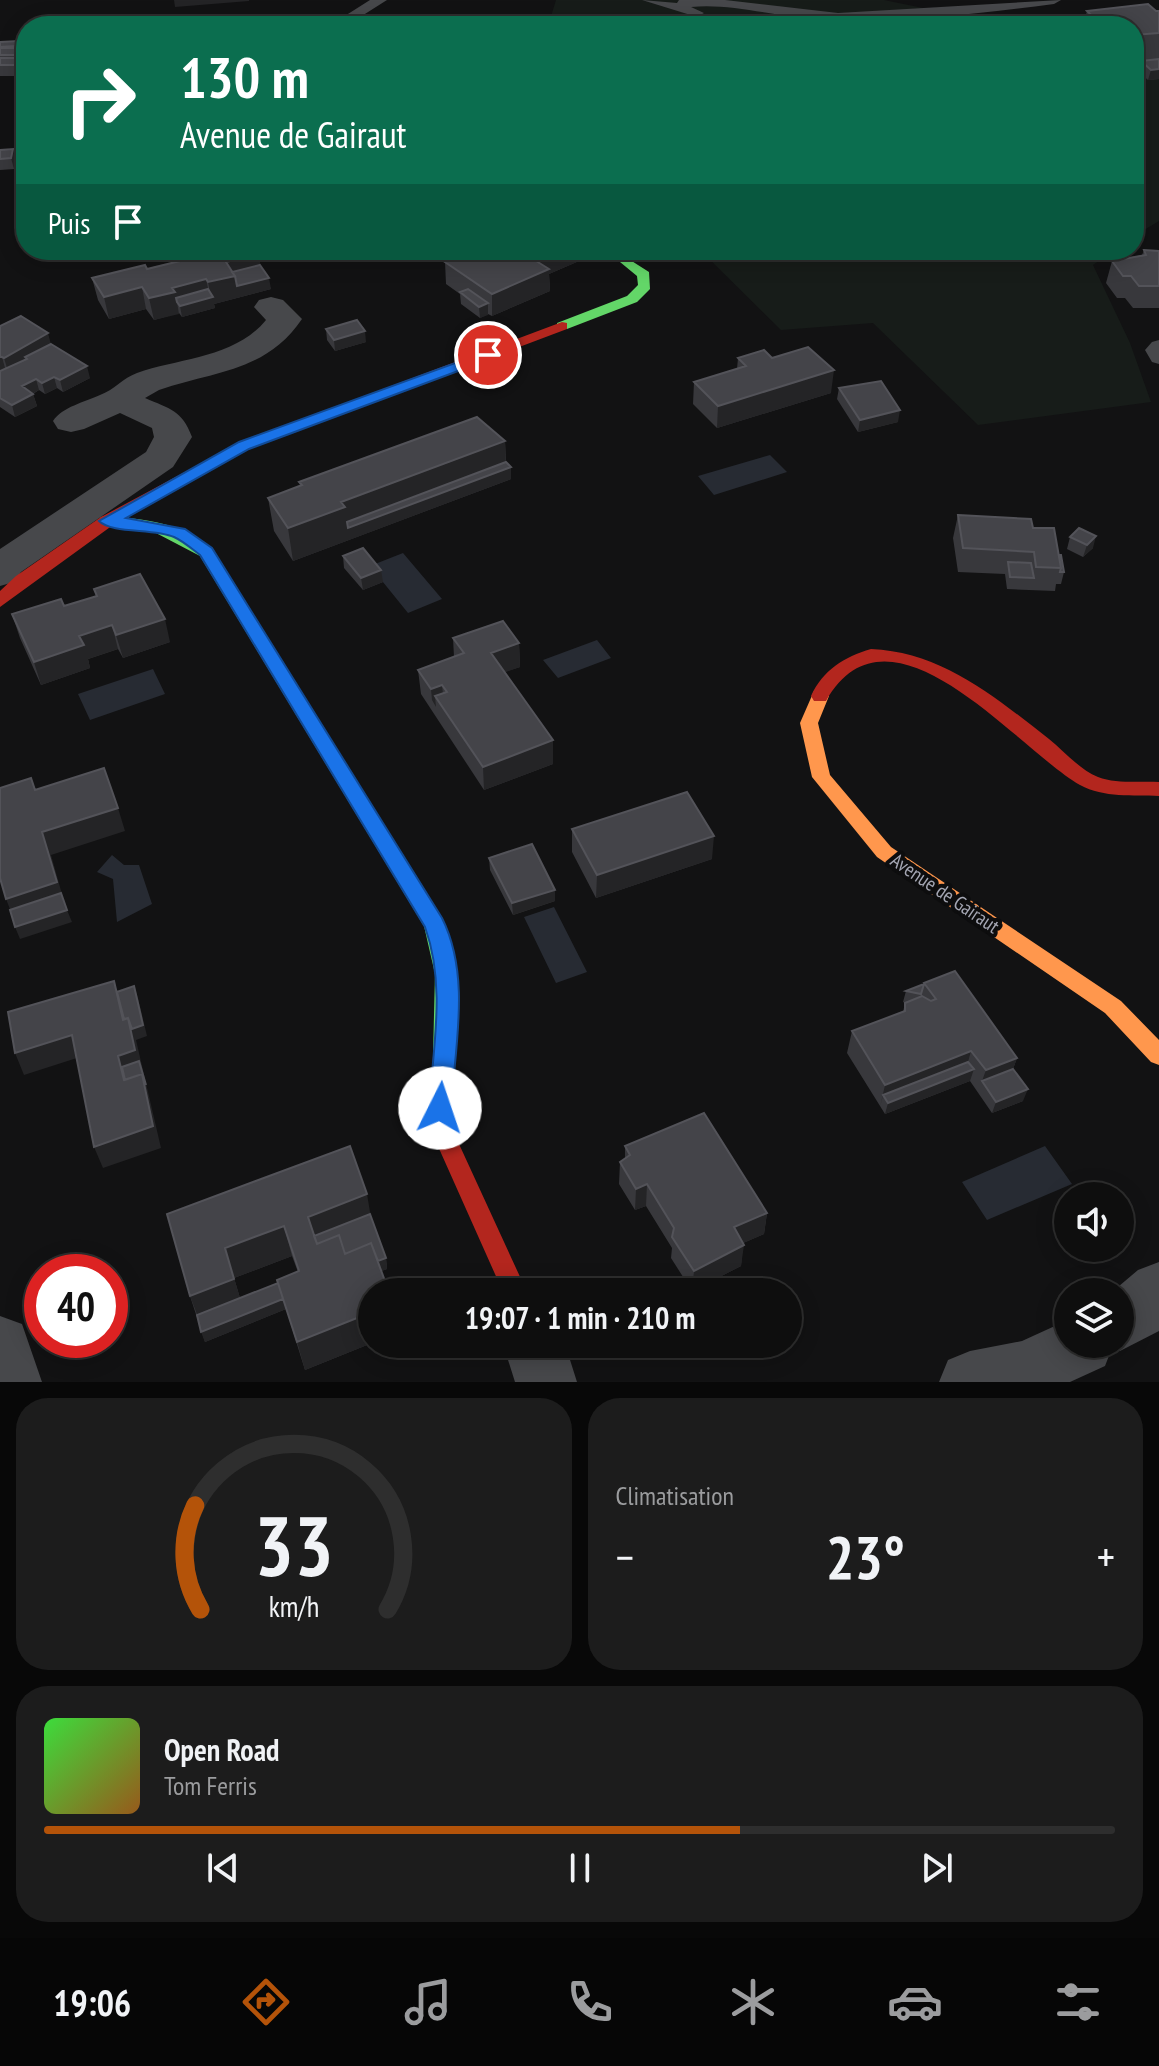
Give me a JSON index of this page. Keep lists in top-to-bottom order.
{
  "streets": {
    "street": ["Avenue de Gairaut"]
  },
  "page": {
    "turn": ["130 m", "Avenue de Gairaut"],
    "then": "Puis",
    "limit": "40",
    "trip": "19:07 · 1 min · 210 m",
    "tile": "Climatisation",
    "heat": ["−", "23°", "+"],
    "song": ["Open Road", "Tom Ferris"],
    "tabs": "19:06",
    "gauge": ["33", "km/h"]
  }
}
